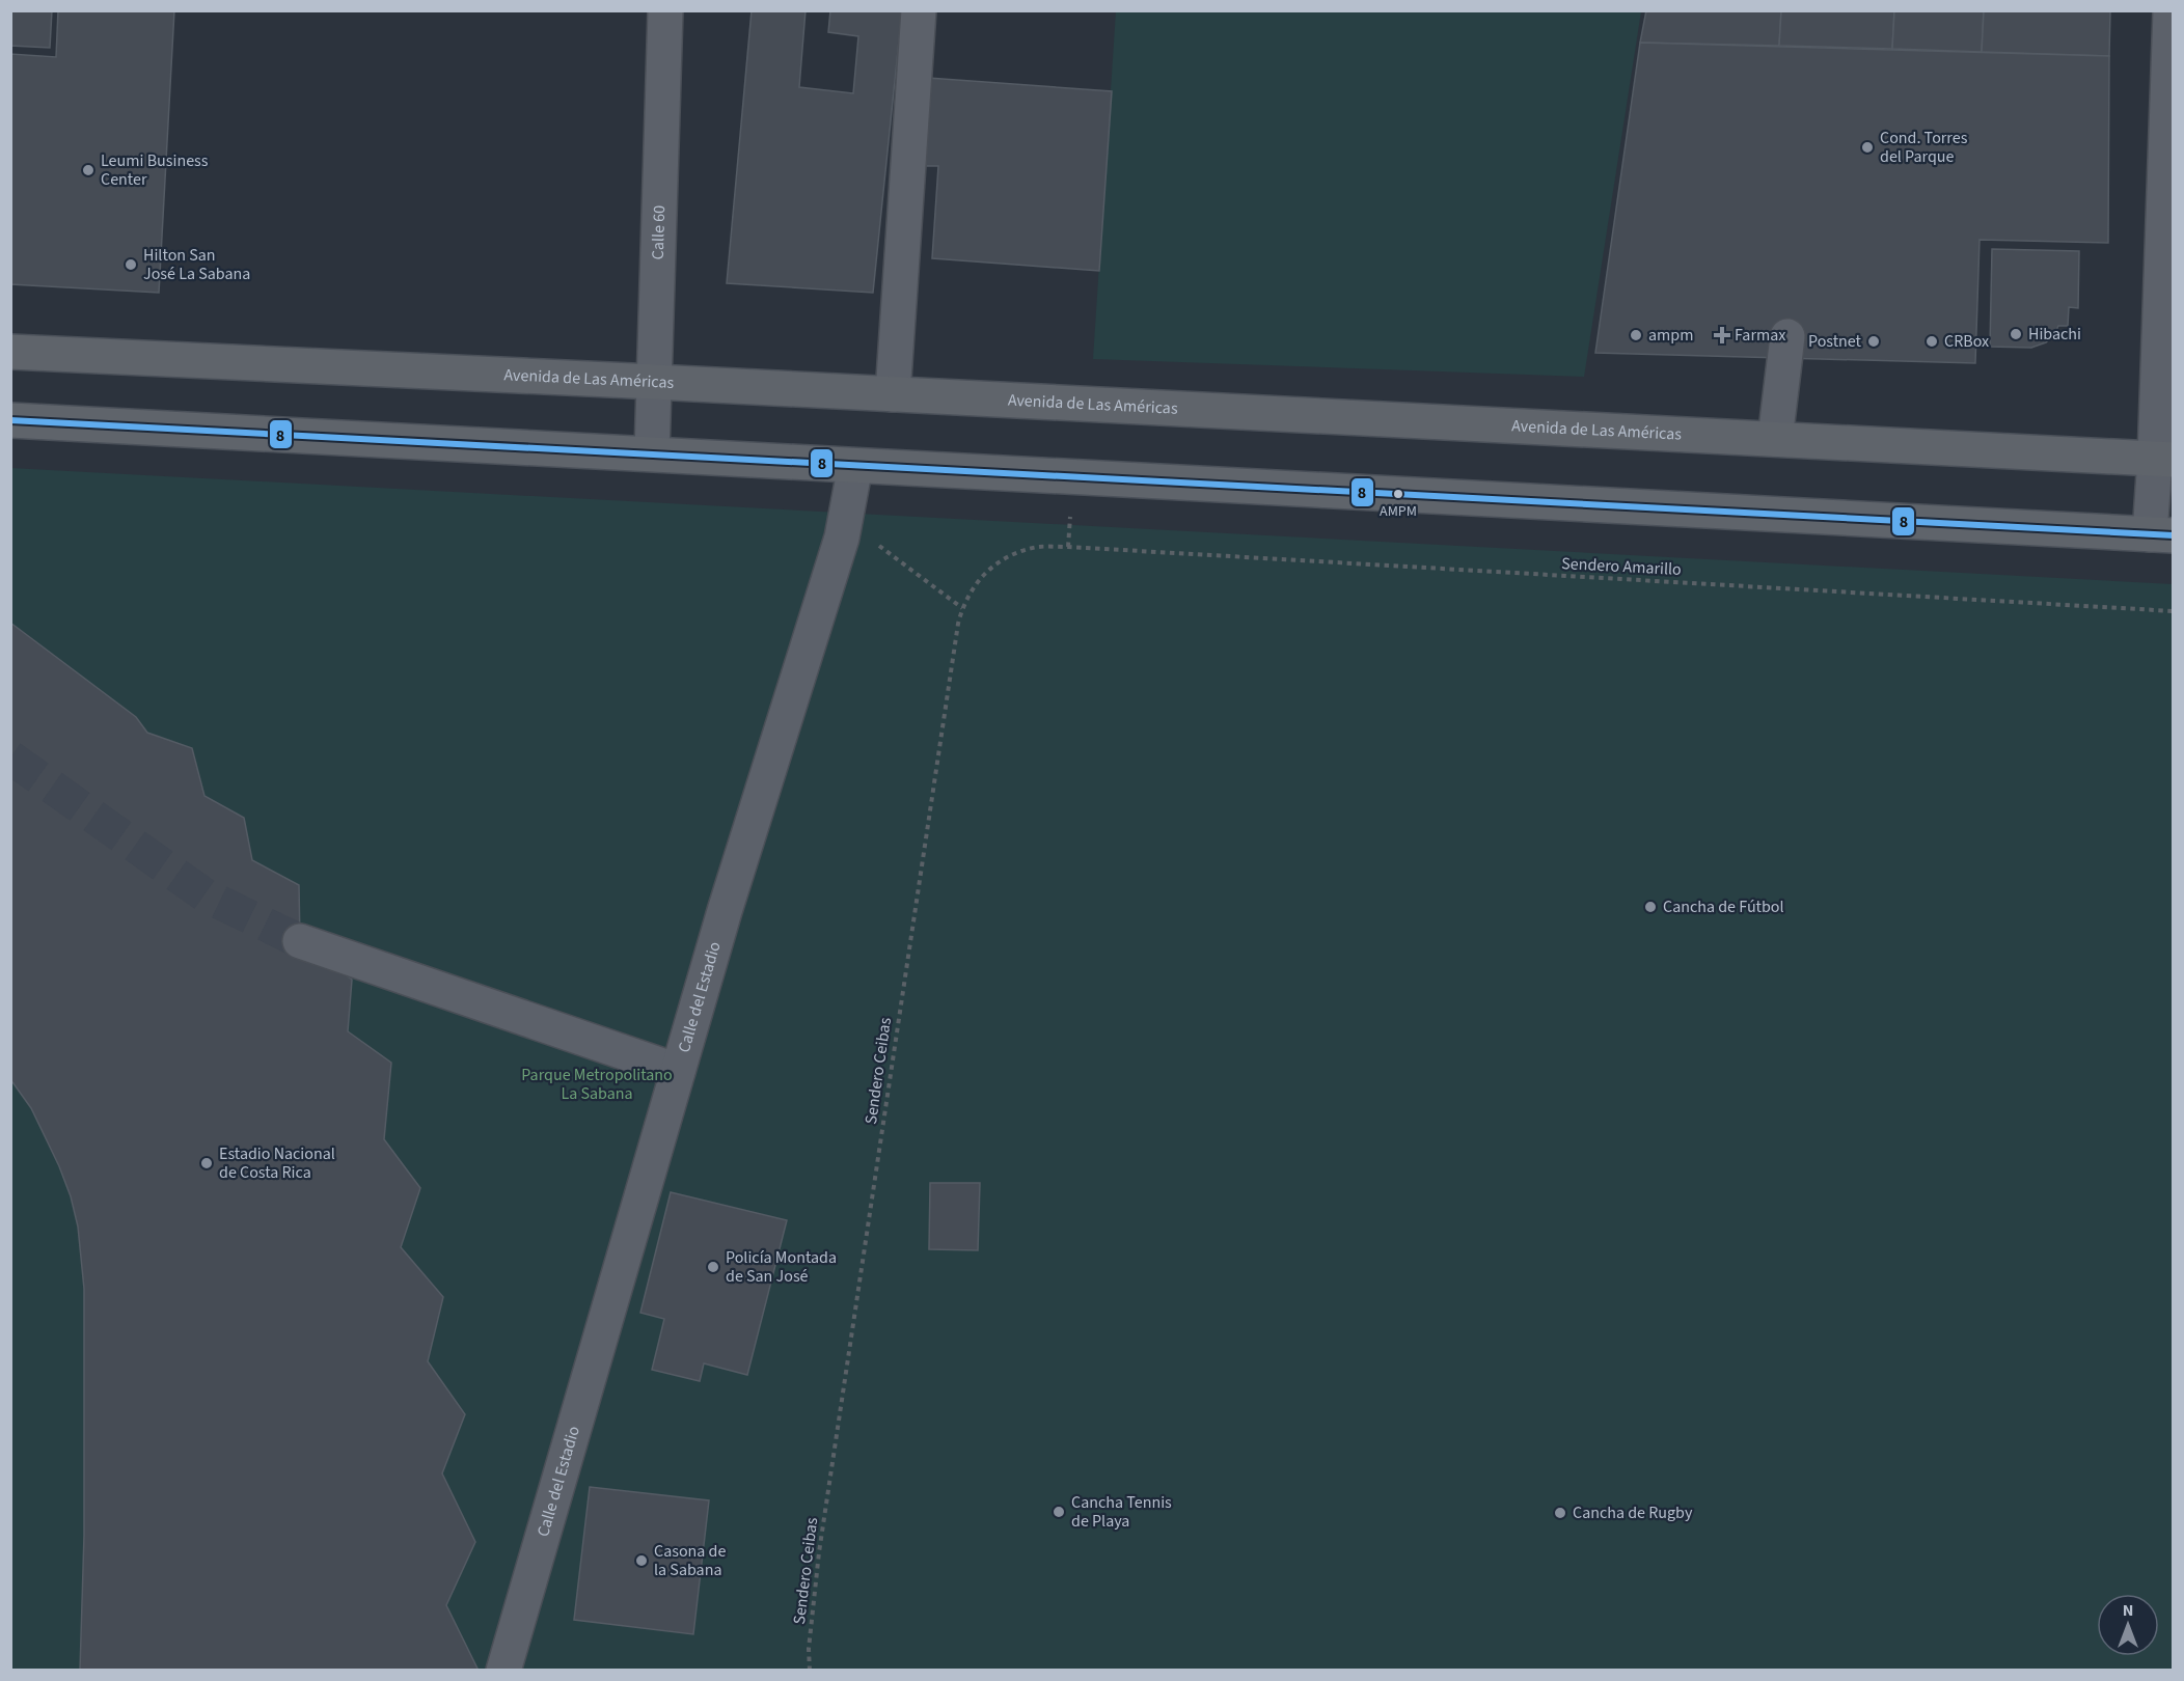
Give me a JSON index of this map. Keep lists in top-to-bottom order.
{
  "streets": {
    "main road": ["Avenida de Las Américas"],
    "street": ["Calle 60", "Calle del Estadio"],
    "path": ["Sendero Amarillo", "Sendero Ceibas"]
  },
  "crossings": [
    ["Calle 60", "Avenida de Las Américas"],
    ["Sendero Amarillo", "Sendero Ceibas"]
  ],
  "parks": ["Parque Metropolitano La Sabana"],
  "places": {
    "other": [
      "Cond. Torres del Parque",
      "Leumi Business Center",
      "Hilton San José La Sabana",
      "Hibachi",
      "ampm",
      "Postnet",
      "CRBox",
      "AMPM",
      "Cancha de Fútbol",
      "Estadio Nacional de Costa Rica",
      "Policía Montada de San José",
      "Cancha Tennis de Playa",
      "Cancha de Rugby",
      "Casona de la Sabana"
    ],
    "health": ["Farmax"]
  },
  "lines": ["transit line 8"],
  "north": "top"
}
